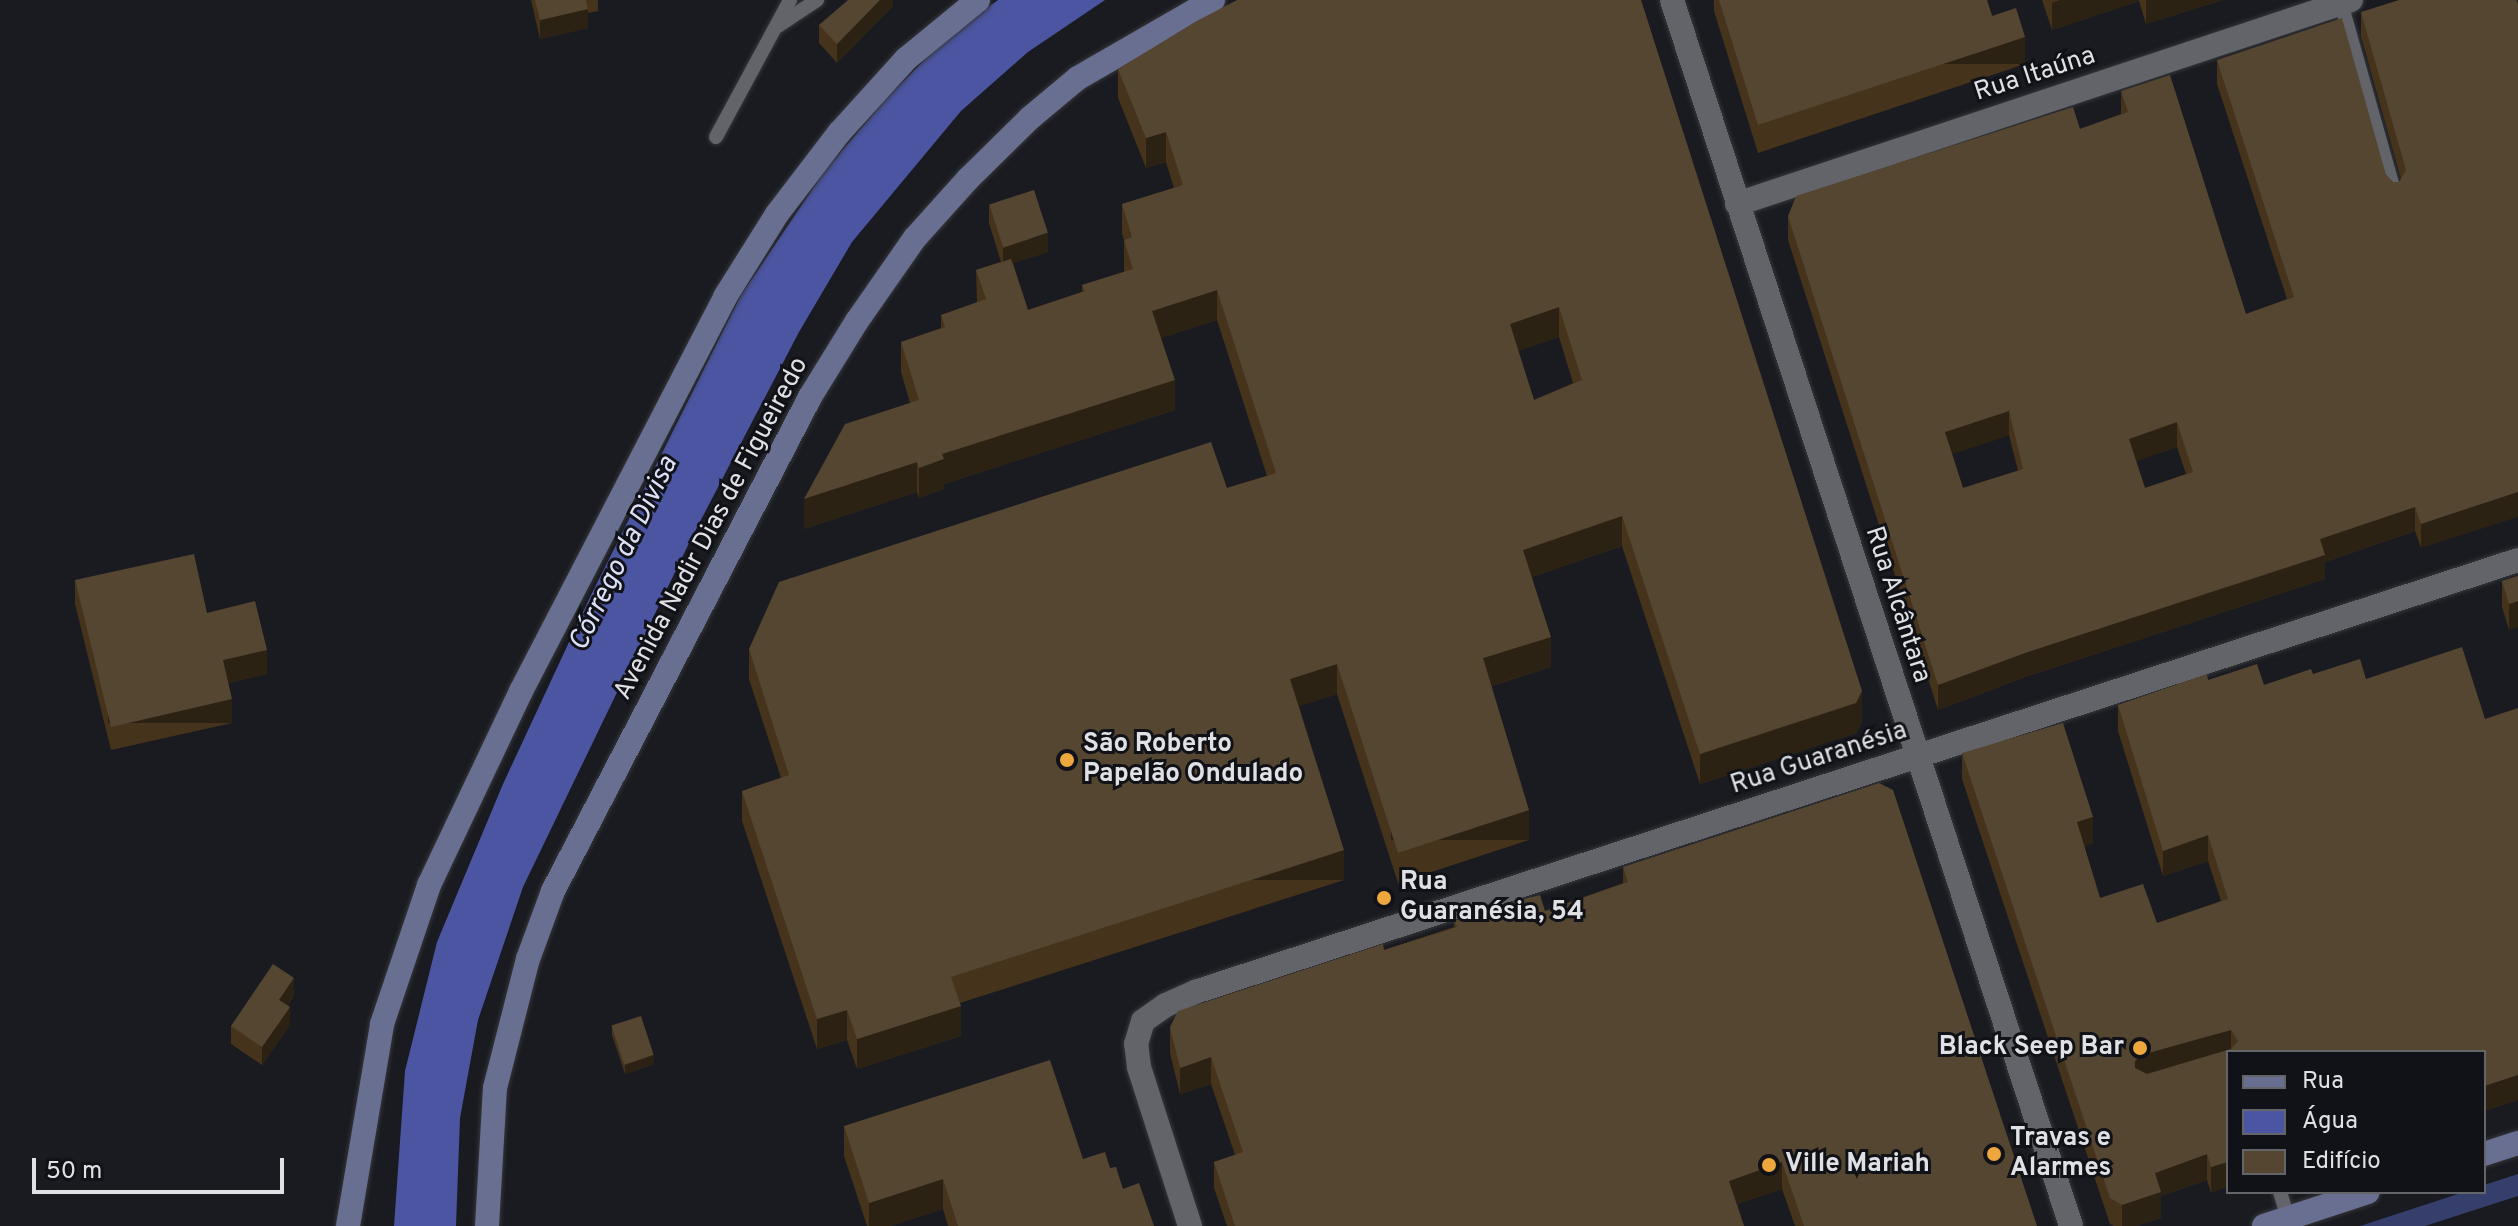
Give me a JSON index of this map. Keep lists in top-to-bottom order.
{
  "streets": {
    "main road": ["Avenida Nadir Dias de Figueiredo"],
    "street": ["Rua Itaúna", "Rua Alcântara", "Rua Guaranésia"]
  },
  "crossings": [
    ["Rua Itaúna", "Rua Alcântara"],
    ["Rua Alcântara", "Rua Guaranésia"]
  ],
  "water": ["Córrego da Divisa"],
  "places": [
    "São Roberto Papelão Ondulado",
    "Rua Guaranésia, 54",
    "Black Seep Bar",
    "Travas e Alarmes",
    "Ville Mariah"
  ],
  "legend": ["Rua", "Água", "Edifício"],
  "scale_bar": "50 m"
}
